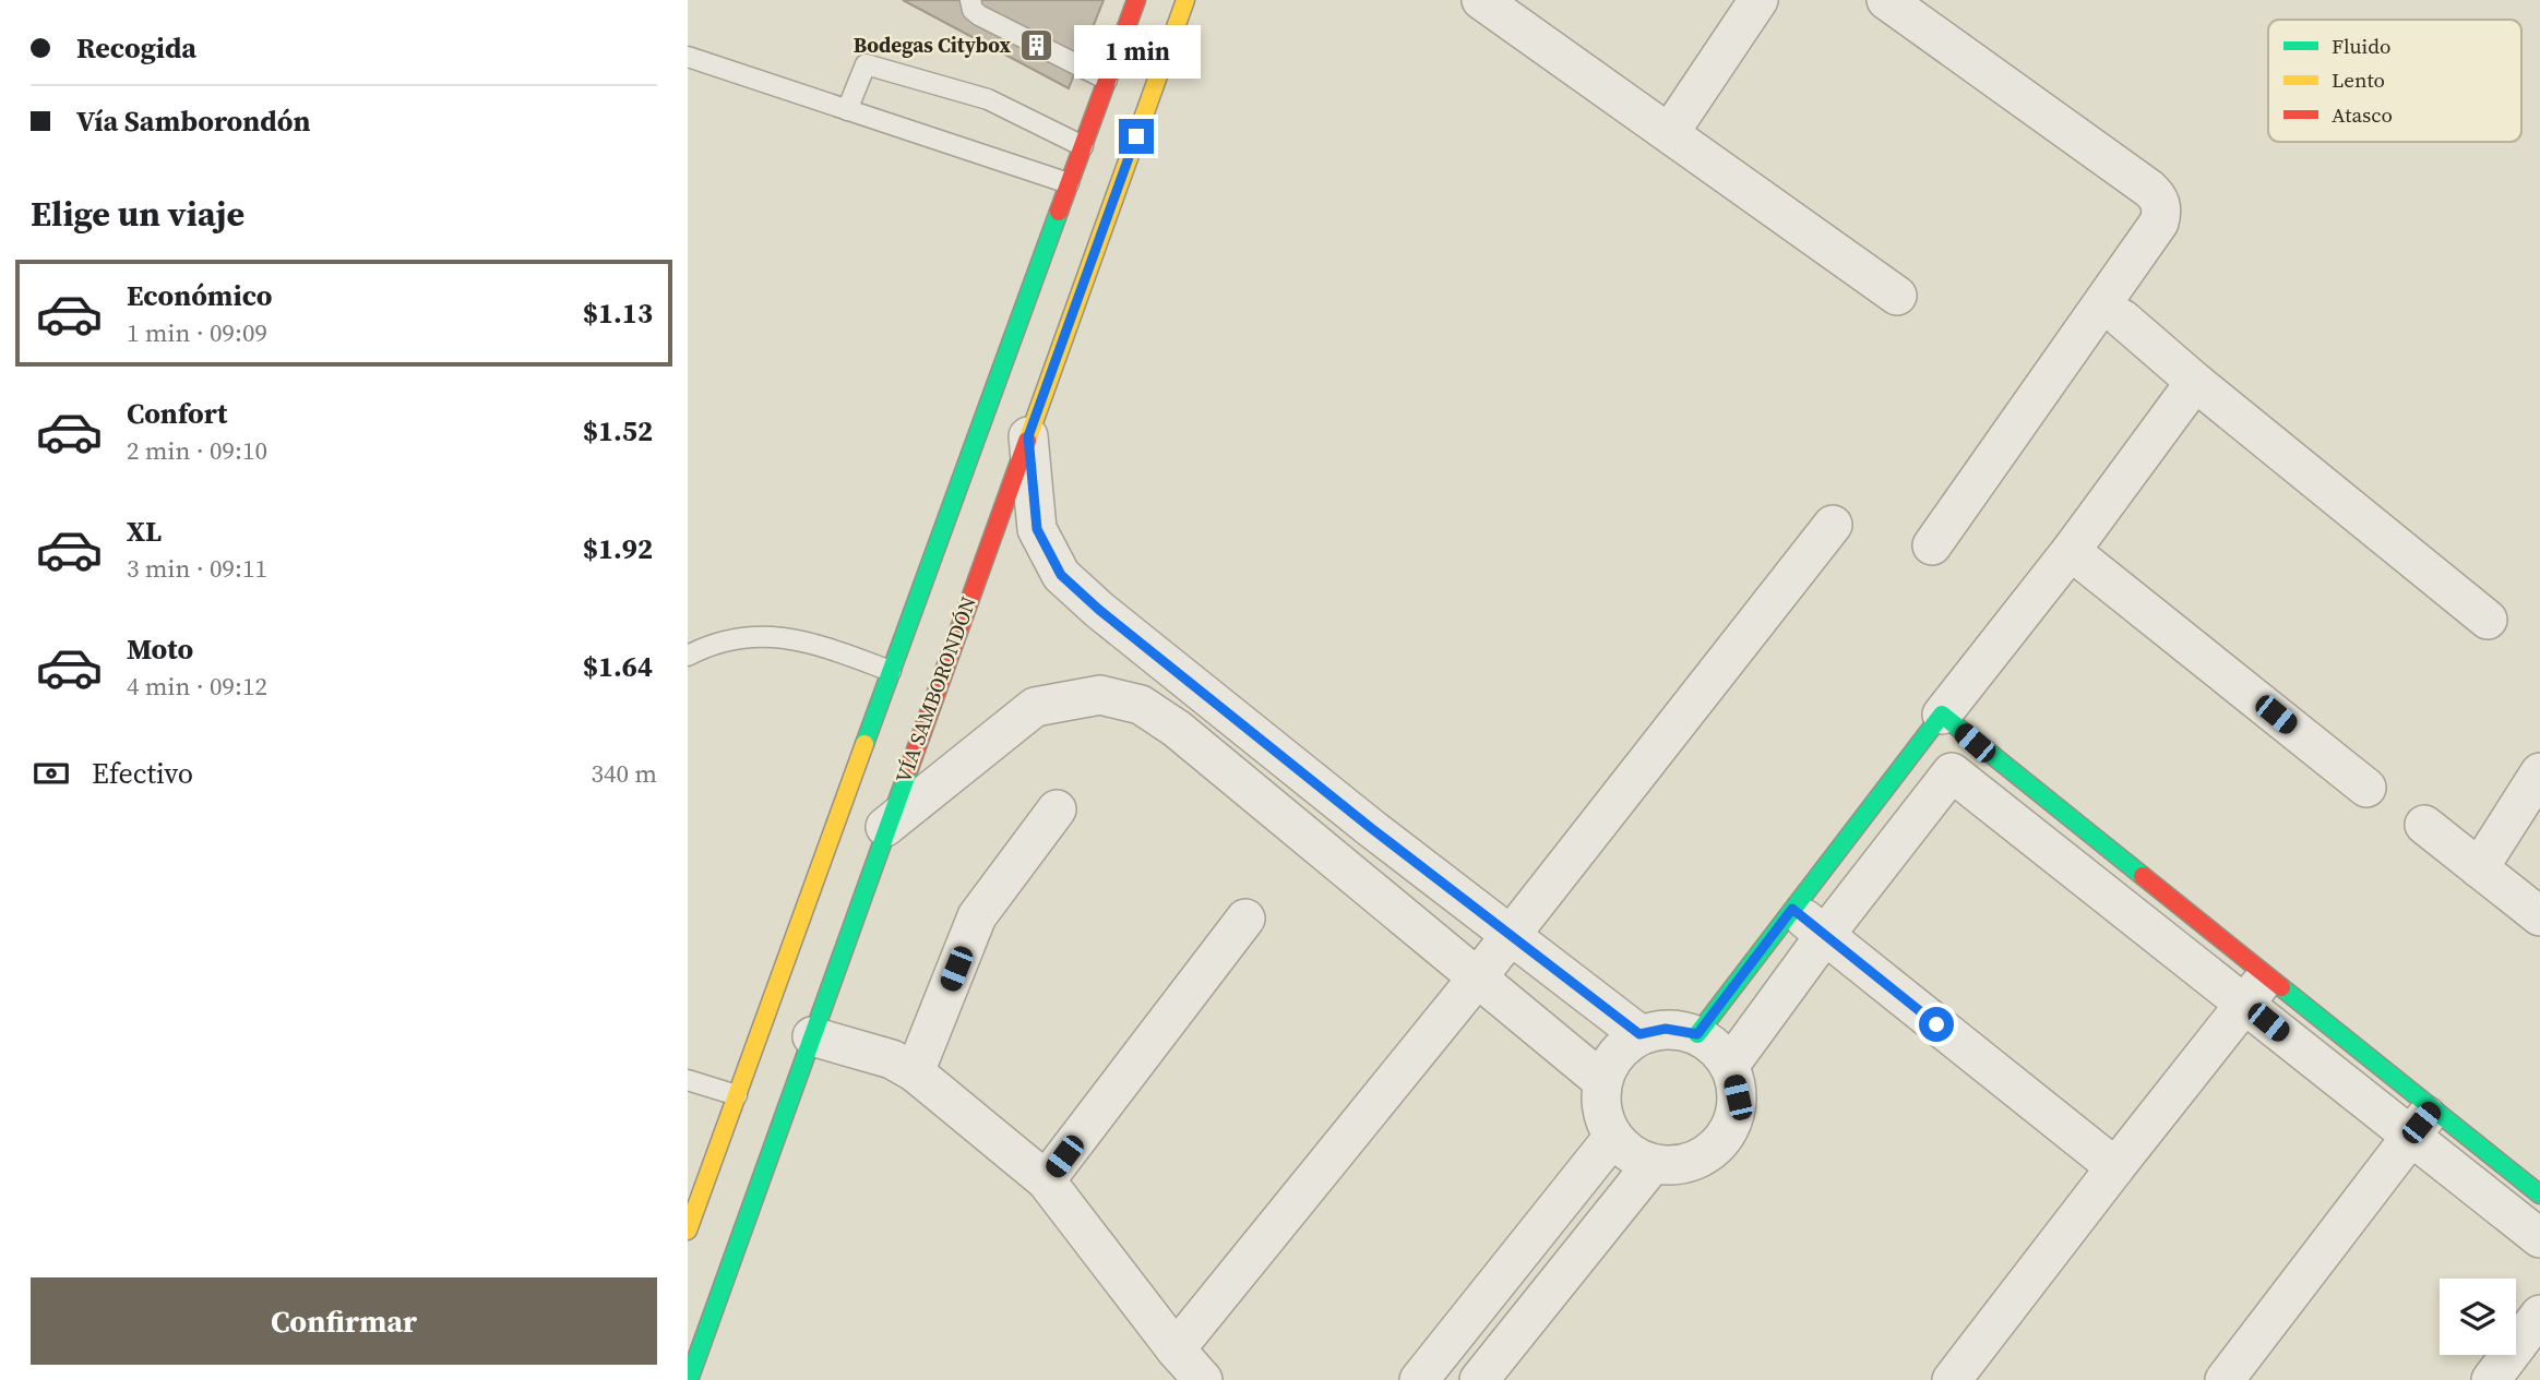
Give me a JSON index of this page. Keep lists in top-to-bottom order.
{
  "streets": {
    "main road": ["VÍA SAMBORONDÓN"]
  },
  "places": {
    "building": ["Bodegas Citybox"]
  },
  "legend": ["Fluido", "Lento", "Atasco"],
  "page": {
    "banner": ["Recogida", "Vía Samborondón"],
    "bubble": "1 min",
    "heading": "Elige un viaje",
    "list": [
      {
        "name": "Económico",
        "note": "1 min · 09:09",
        "value": "$1.13"
      },
      {
        "name": "Confort",
        "note": "2 min · 09:10",
        "value": "$1.52"
      },
      {
        "name": "XL",
        "note": "3 min · 09:11",
        "value": "$1.92"
      },
      {
        "name": "Moto",
        "note": "4 min · 09:12",
        "value": "$1.64"
      }
    ],
    "pay": ["Efectivo", "340 m"],
    "buttons": "Confirmar"
  }
}
